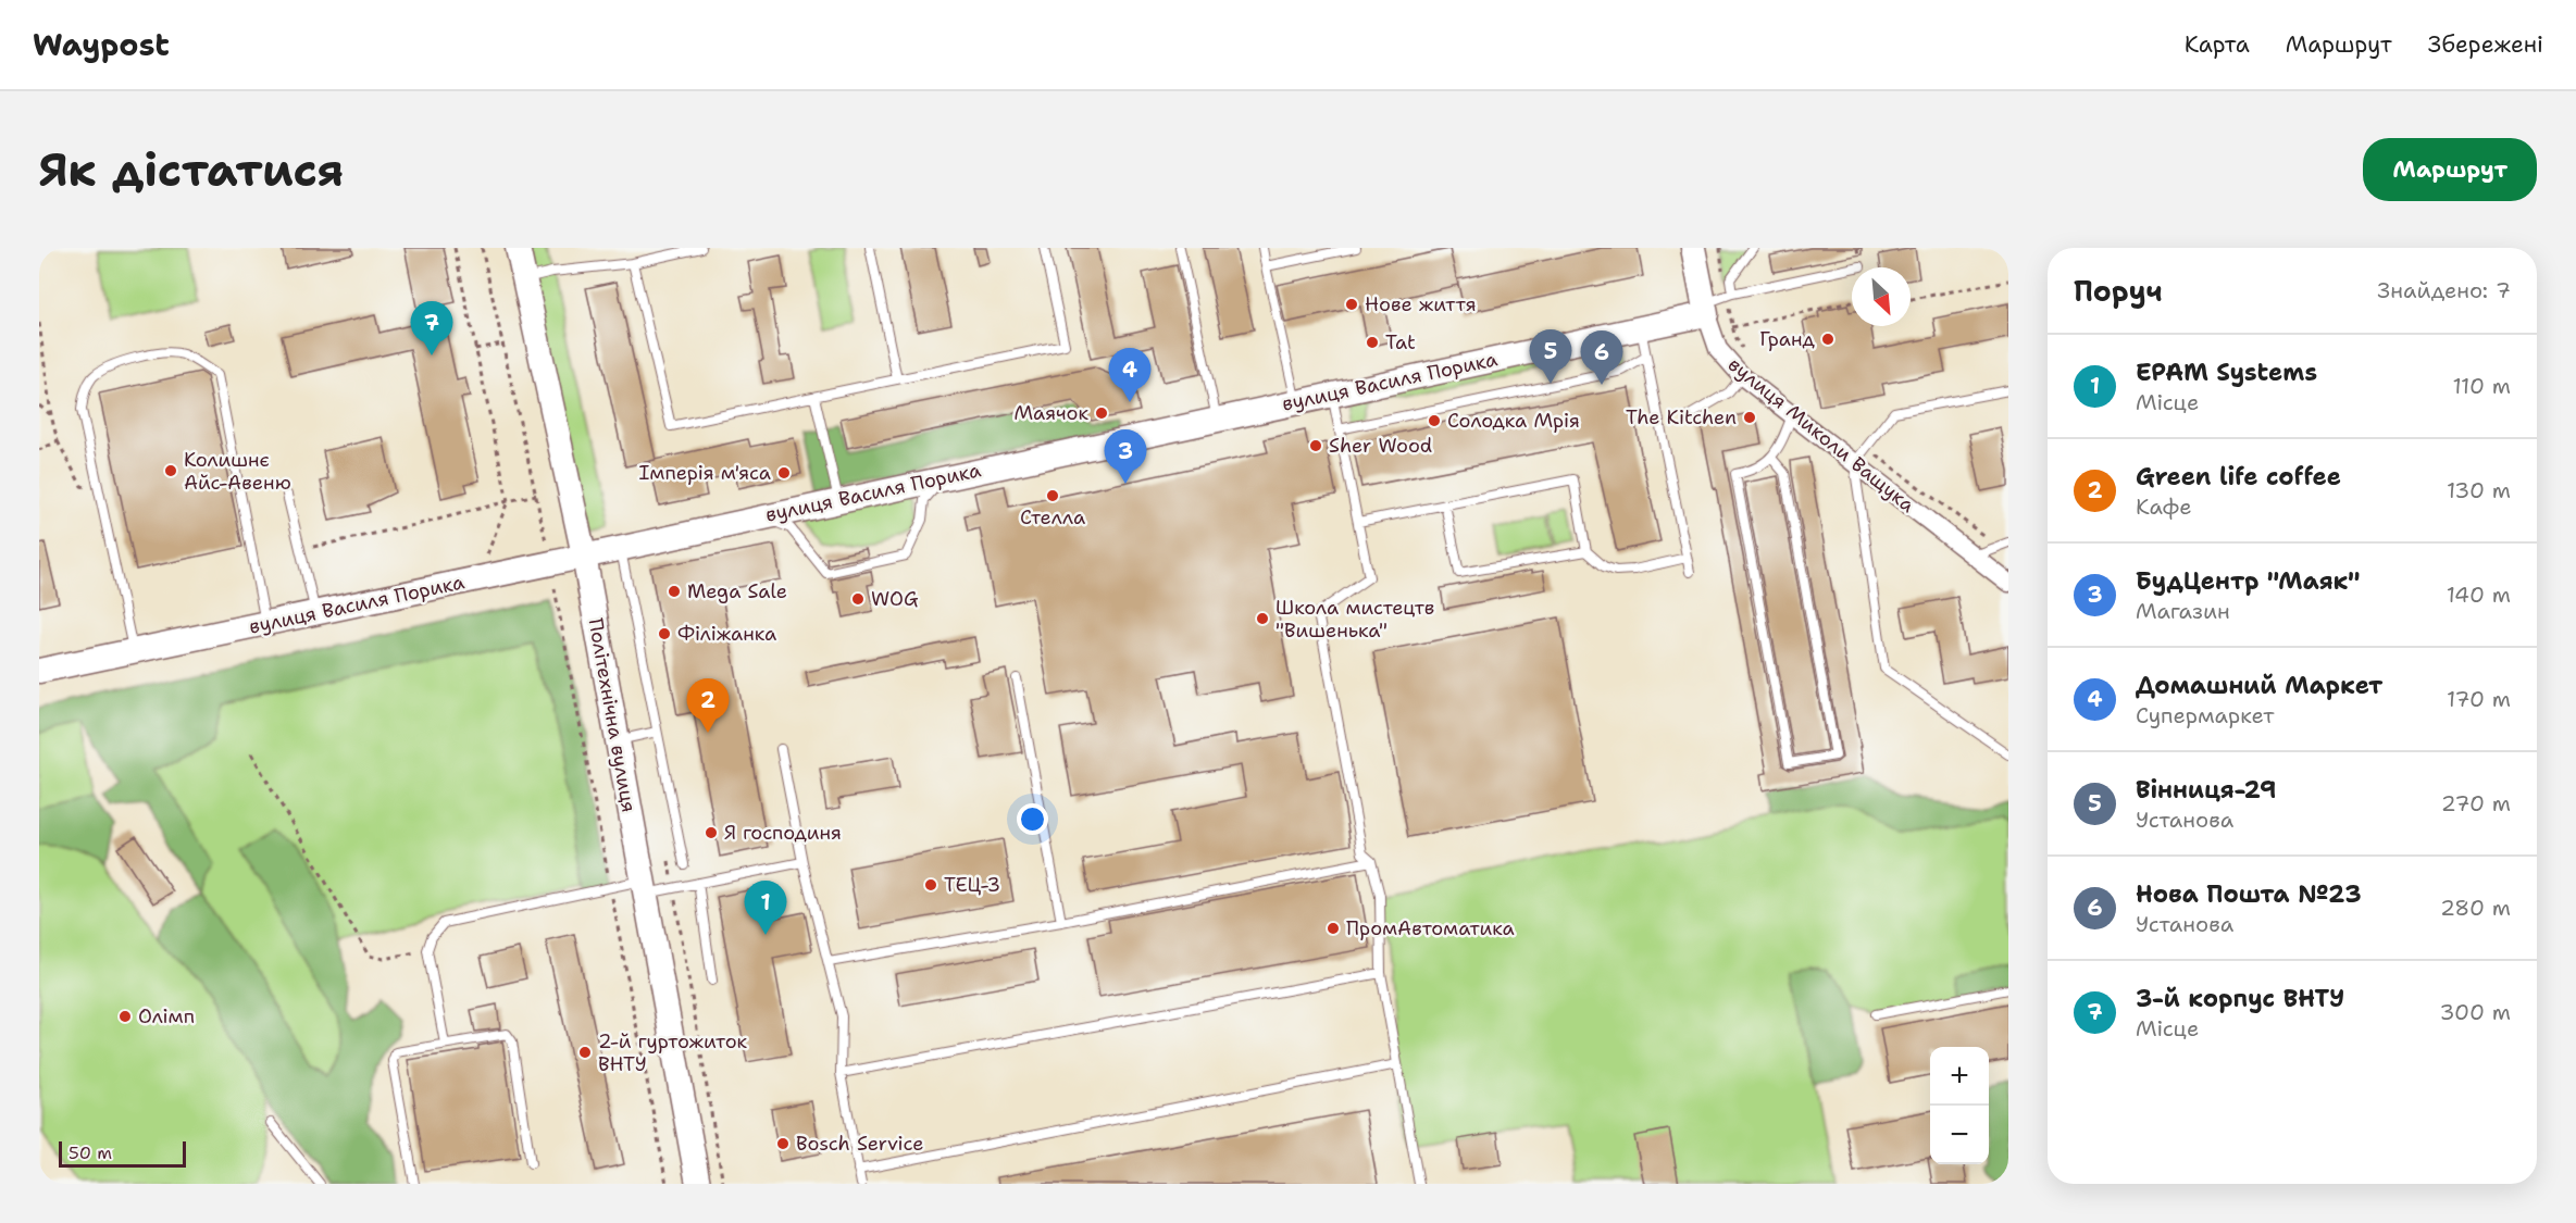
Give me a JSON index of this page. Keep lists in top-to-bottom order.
{
  "streets": {
    "street": ["вулиця Василя Порика", "вулиця Миколи Ващука", "Політехнічна вулиця"]
  },
  "crossings": [
    ["вулиця Василя Порика", "вулиця Миколи Ващука"],
    ["вулиця Василя Порика", "Політехнічна вулиця"]
  ],
  "places": [
    "Нове життя",
    "Гранд",
    "Tat",
    "Маячок",
    "The Kitchen",
    "Солодка Мрія",
    "Sher Wood",
    "Колишнє Айс-Авеню",
    "Імперія м'яса",
    "Стелла",
    "Mega Sale",
    "WOG",
    "Школа мистецтв \"Вишенька\"",
    "Філіжанка",
    "Я господиня",
    "ТЕЦ-3",
    "ПромАвтоматика",
    "Олімп",
    "2-й гуртожиток ВНТУ",
    "Bosch Service"
  ],
  "scale_bar": "50 m",
  "north": "bottom right",
  "page": {
    "header": "Waypost",
    "nav": ["Карта", "Маршрут", "Збережені"],
    "buttons": "Маршрут",
    "title": "Як дістатися",
    "heading": ["Поруч", "Знайдено: 7"],
    "pins": [
      "7",
      "5",
      "6",
      "4",
      "3",
      "2",
      "1"
    ],
    "list": [
      {
        "mark": "1",
        "name": "EPAM Systems",
        "note": "Місце",
        "value": "110 m"
      },
      {
        "mark": "2",
        "name": "Green life coffee",
        "note": "Кафе",
        "value": "130 m"
      },
      {
        "mark": "3",
        "name": "БудЦентр \"Маяк\"",
        "note": "Магазин",
        "value": "140 m"
      },
      {
        "mark": "4",
        "name": "Домашний Маркет",
        "note": "Супермаркет",
        "value": "170 m"
      },
      {
        "mark": "5",
        "name": "Вінниця-29",
        "note": "Установа",
        "value": "270 m"
      },
      {
        "mark": "6",
        "name": "Нова Пошта №23",
        "note": "Установа",
        "value": "280 m"
      },
      {
        "mark": "7",
        "name": "3-й корпус ВНТУ",
        "note": "Місце",
        "value": "300 m"
      }
    ],
    "map_buttons": ["+", "−"],
    "scale": "50 m"
  }
}
